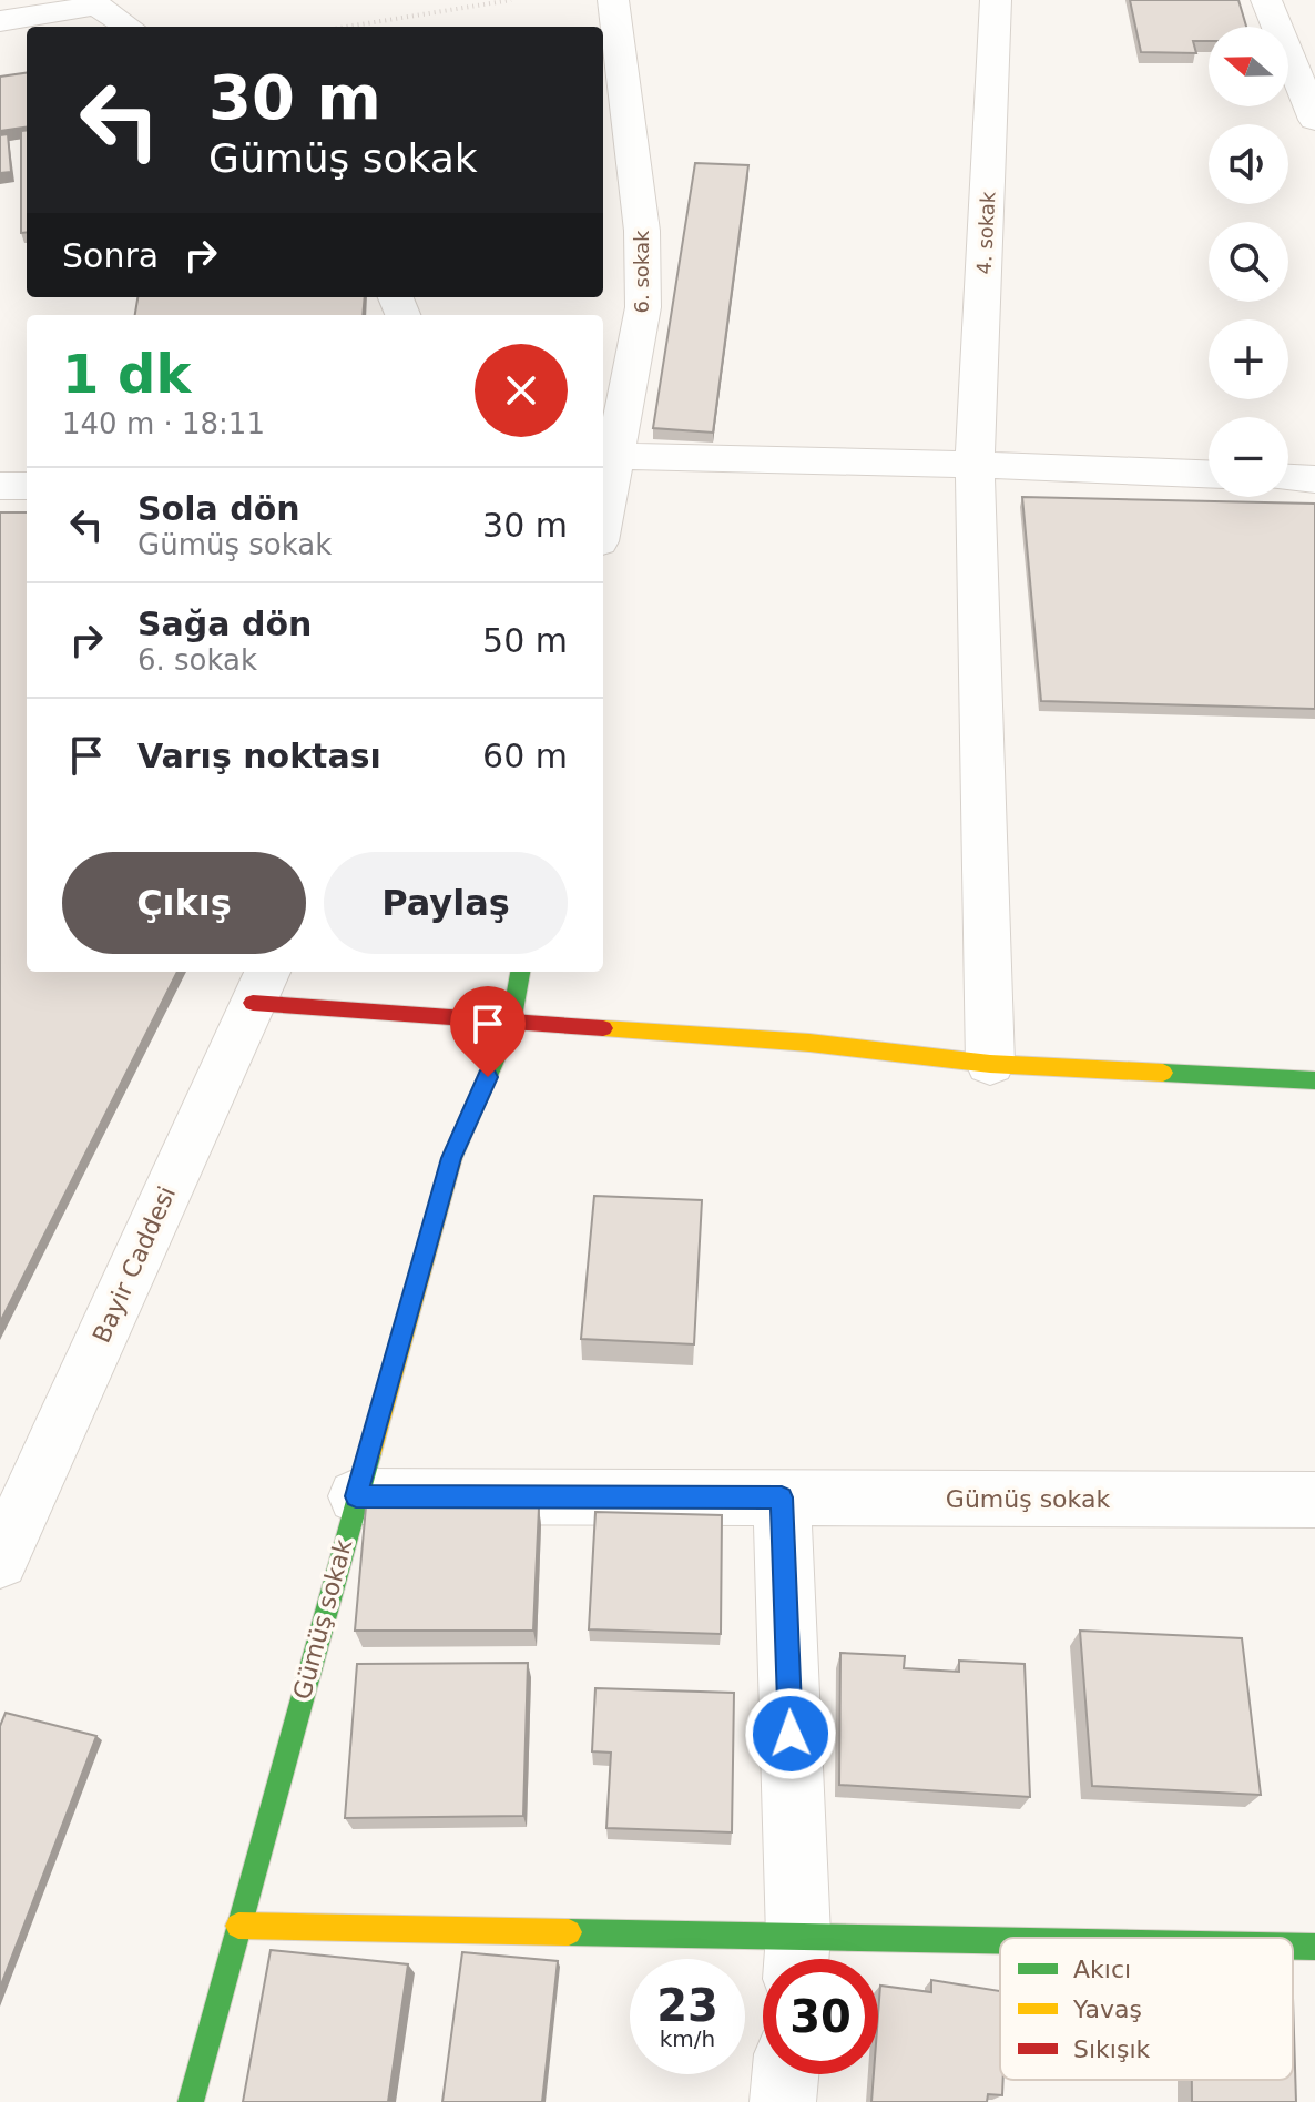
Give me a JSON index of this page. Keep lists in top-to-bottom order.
{
  "streets": {
    "street": [
      "4. sokak",
      "6. sokak",
      "Bayir Caddesi",
      "Gümüş sokak"
    ]
  },
  "legend": ["Akıcı", "Yavaş", "Sıkışık"],
  "north": "left",
  "page": {
    "map_buttons": ["+", "−"],
    "turn": ["30 m", "Gümüş sokak"],
    "then": "Sonra",
    "heading": ["1 dk", "140 m · 18:11"],
    "list": [
      {
        "name": "Sola dön",
        "note": "Gümüş sokak",
        "value": "30 m"
      },
      {
        "name": "Sağa dön",
        "note": "6. sokak",
        "value": "50 m"
      },
      {
        "name": "Varış noktası",
        "value": "60 m"
      }
    ],
    "buttons": ["Çıkış", "Paylaş"],
    "speed": "23 km/h",
    "limit": "30"
  }
}
